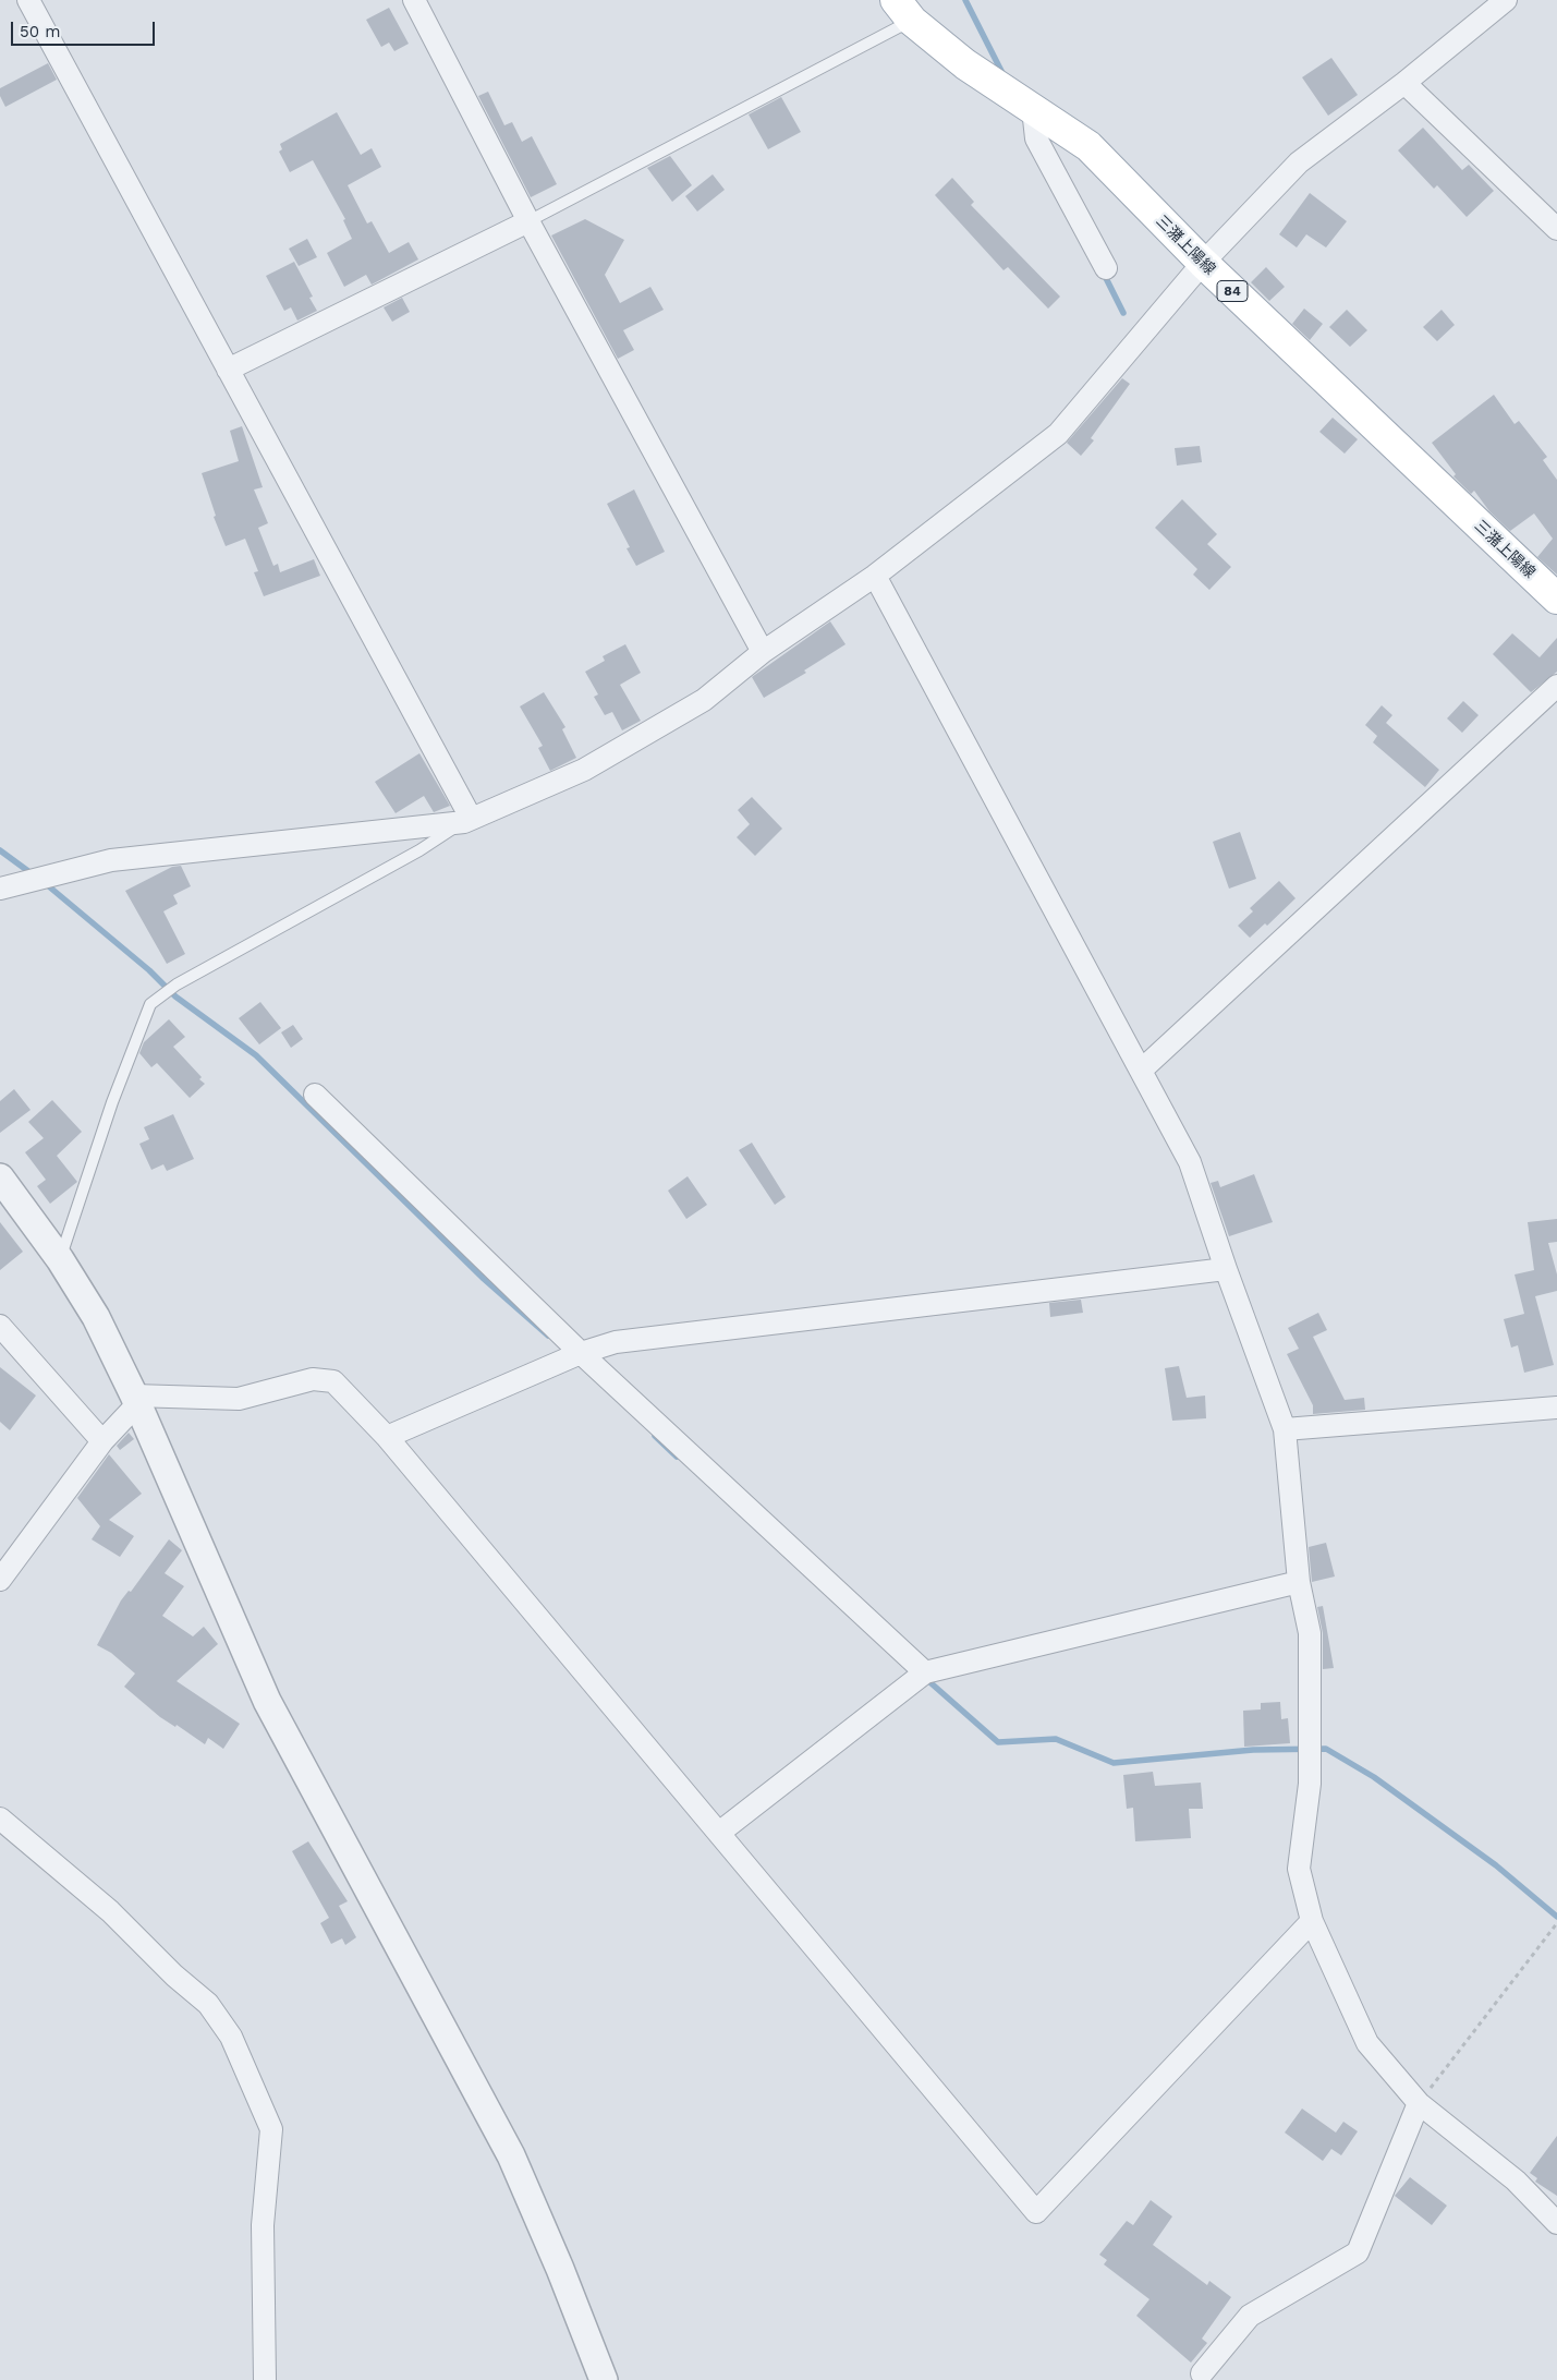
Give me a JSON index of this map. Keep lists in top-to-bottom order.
{
  "streets": {
    "main road": ["三潴上陽線", "84"]
  },
  "scale_bar": "50 m"
}
